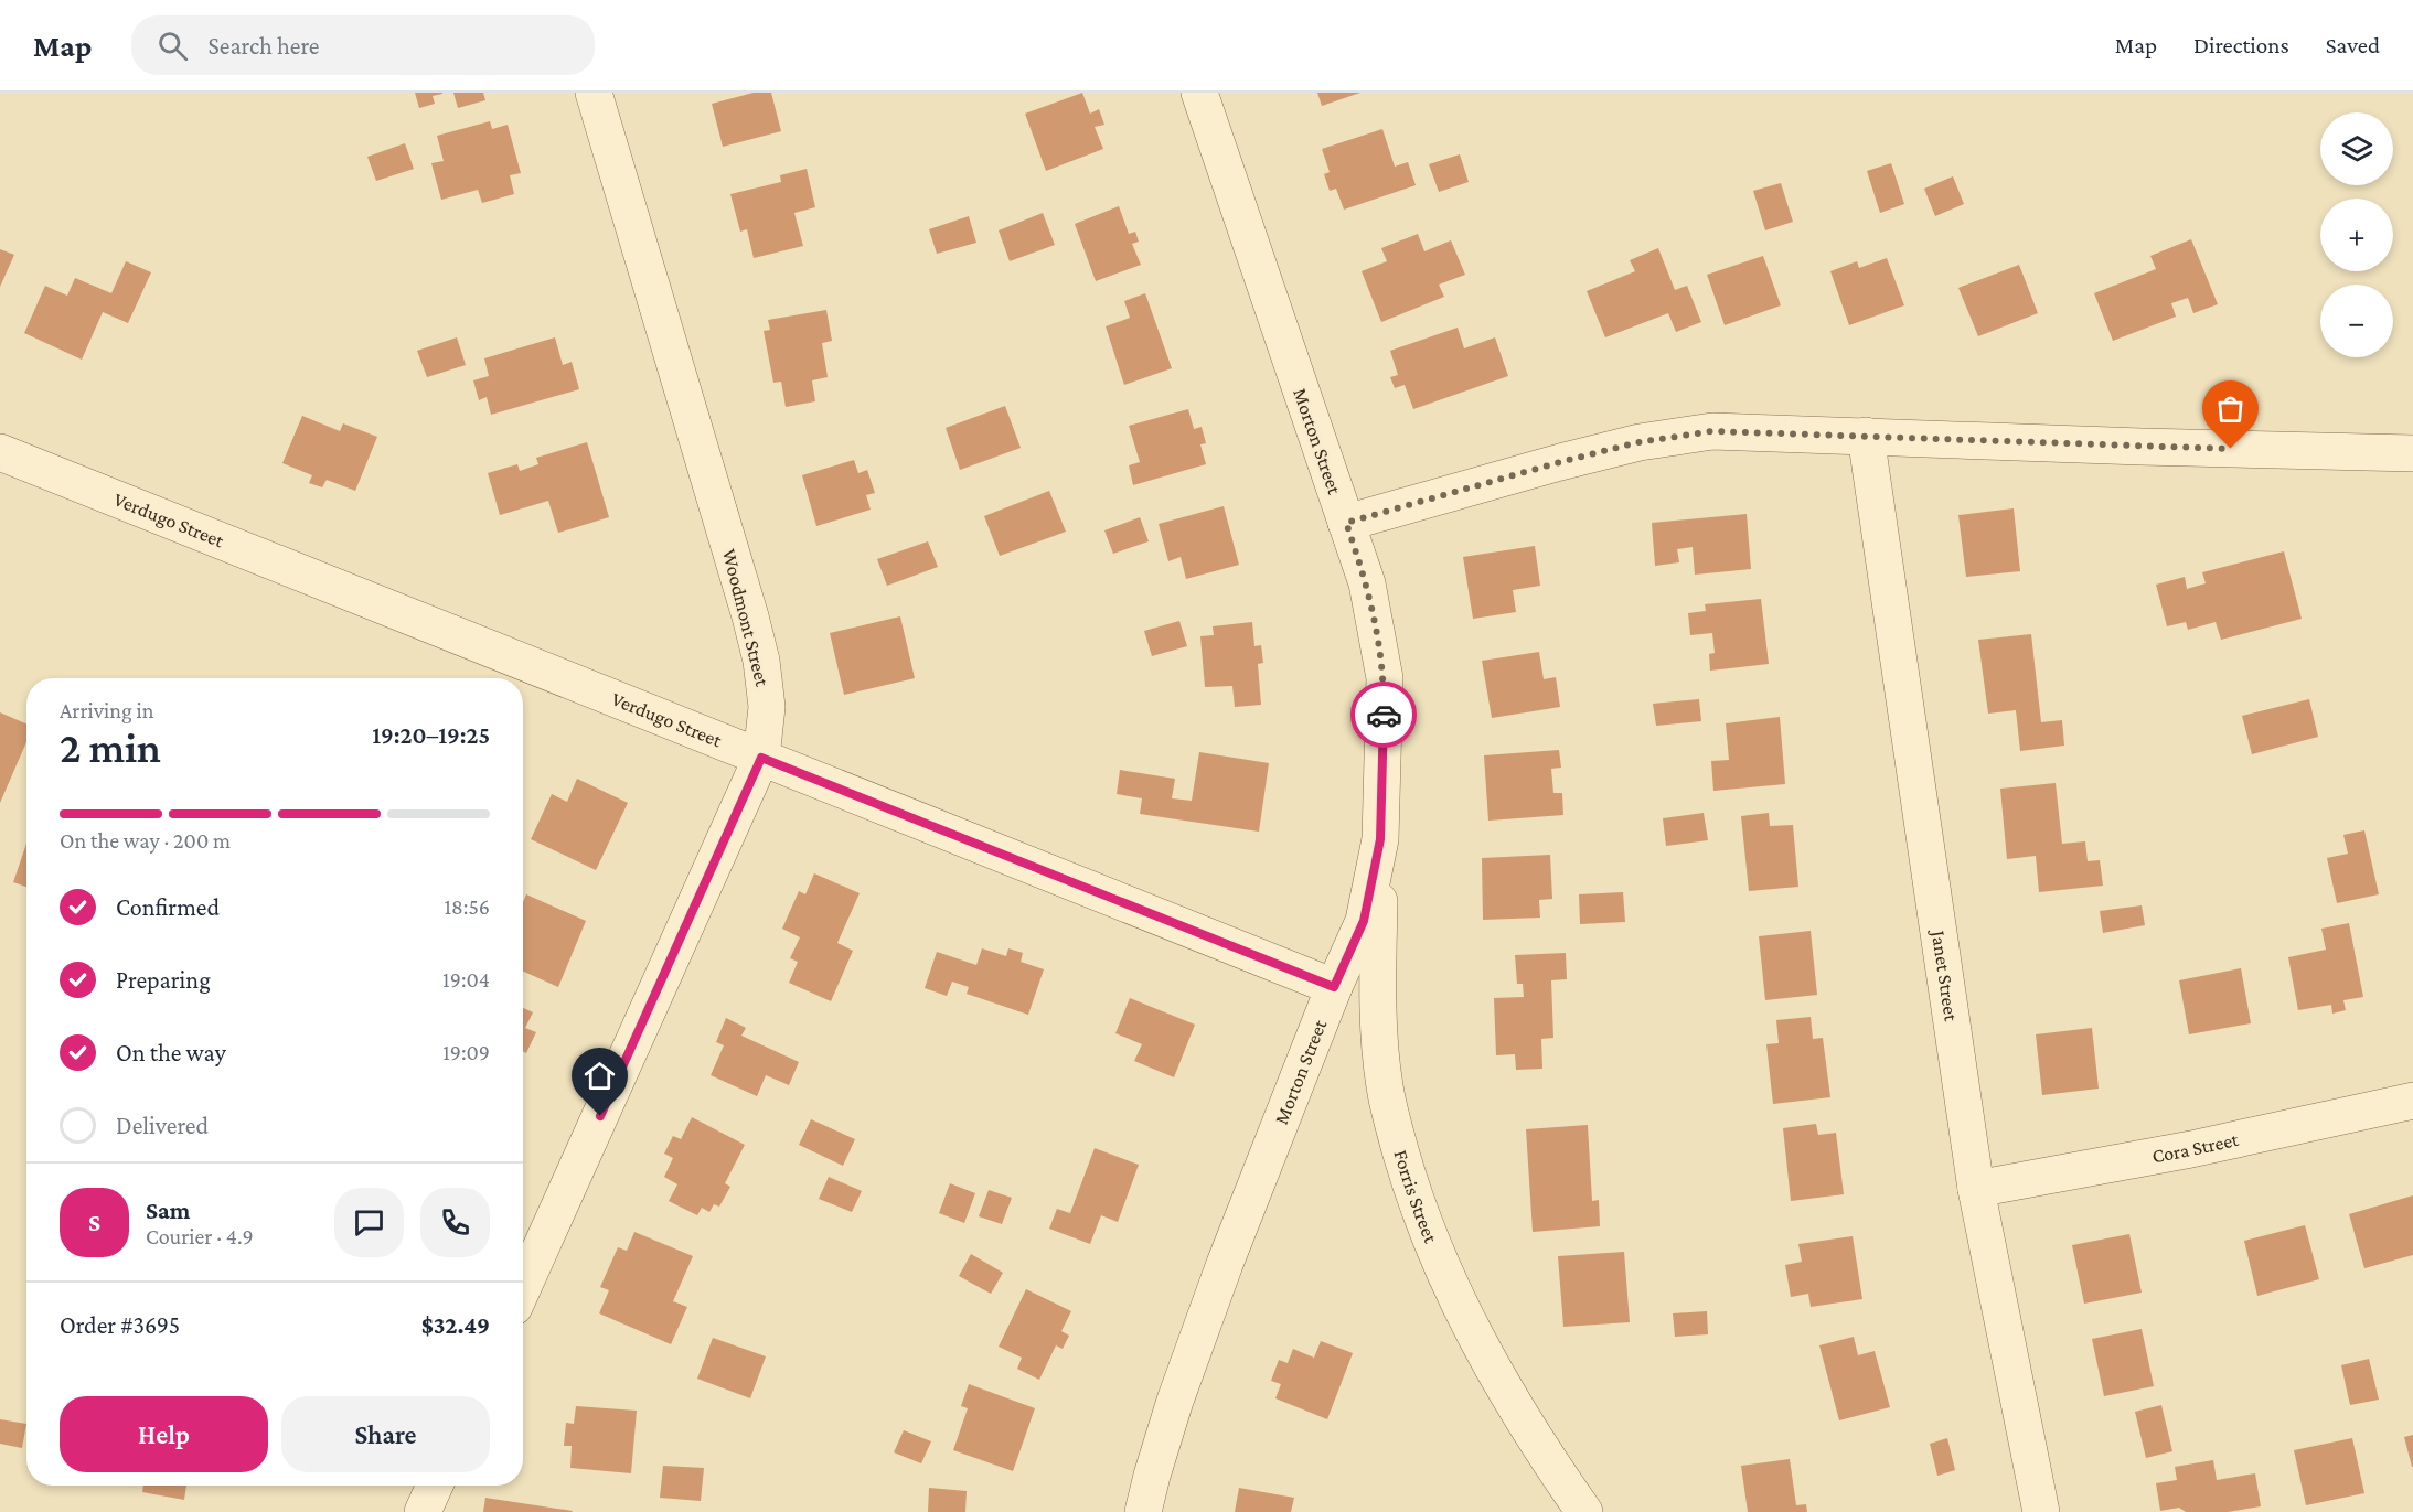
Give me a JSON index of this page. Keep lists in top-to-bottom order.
{
  "streets": {
    "street": [
      "Morton Street",
      "Verdugo Street",
      "Woodmont Street",
      "Janet Street",
      "Cora Street",
      "Forris Street"
    ]
  },
  "crossings": [
    ["Morton Street", "Verdugo Street"],
    ["Morton Street", "Forris Street"],
    ["Verdugo Street", "Woodmont Street"],
    ["Janet Street", "Cora Street"]
  ],
  "page": {
    "header": "Map",
    "search": "Search here",
    "nav": ["Map", "Directions", "Saved"],
    "map_buttons": ["+", "−"],
    "heading": ["2 min", "Arriving in", "19:20–19:25"],
    "panel": [
      "Sam",
      "Courier · 4.9",
      "Order #3695",
      "$32.49"
    ],
    "bar": "On the way · 200 m",
    "list": [
      ["Confirmed", "18:56"],
      ["Preparing", "19:04"],
      ["On the way", "19:09"],
      "Delivered"
    ],
    "round": "S",
    "buttons": ["Help", "Share"]
  }
}
